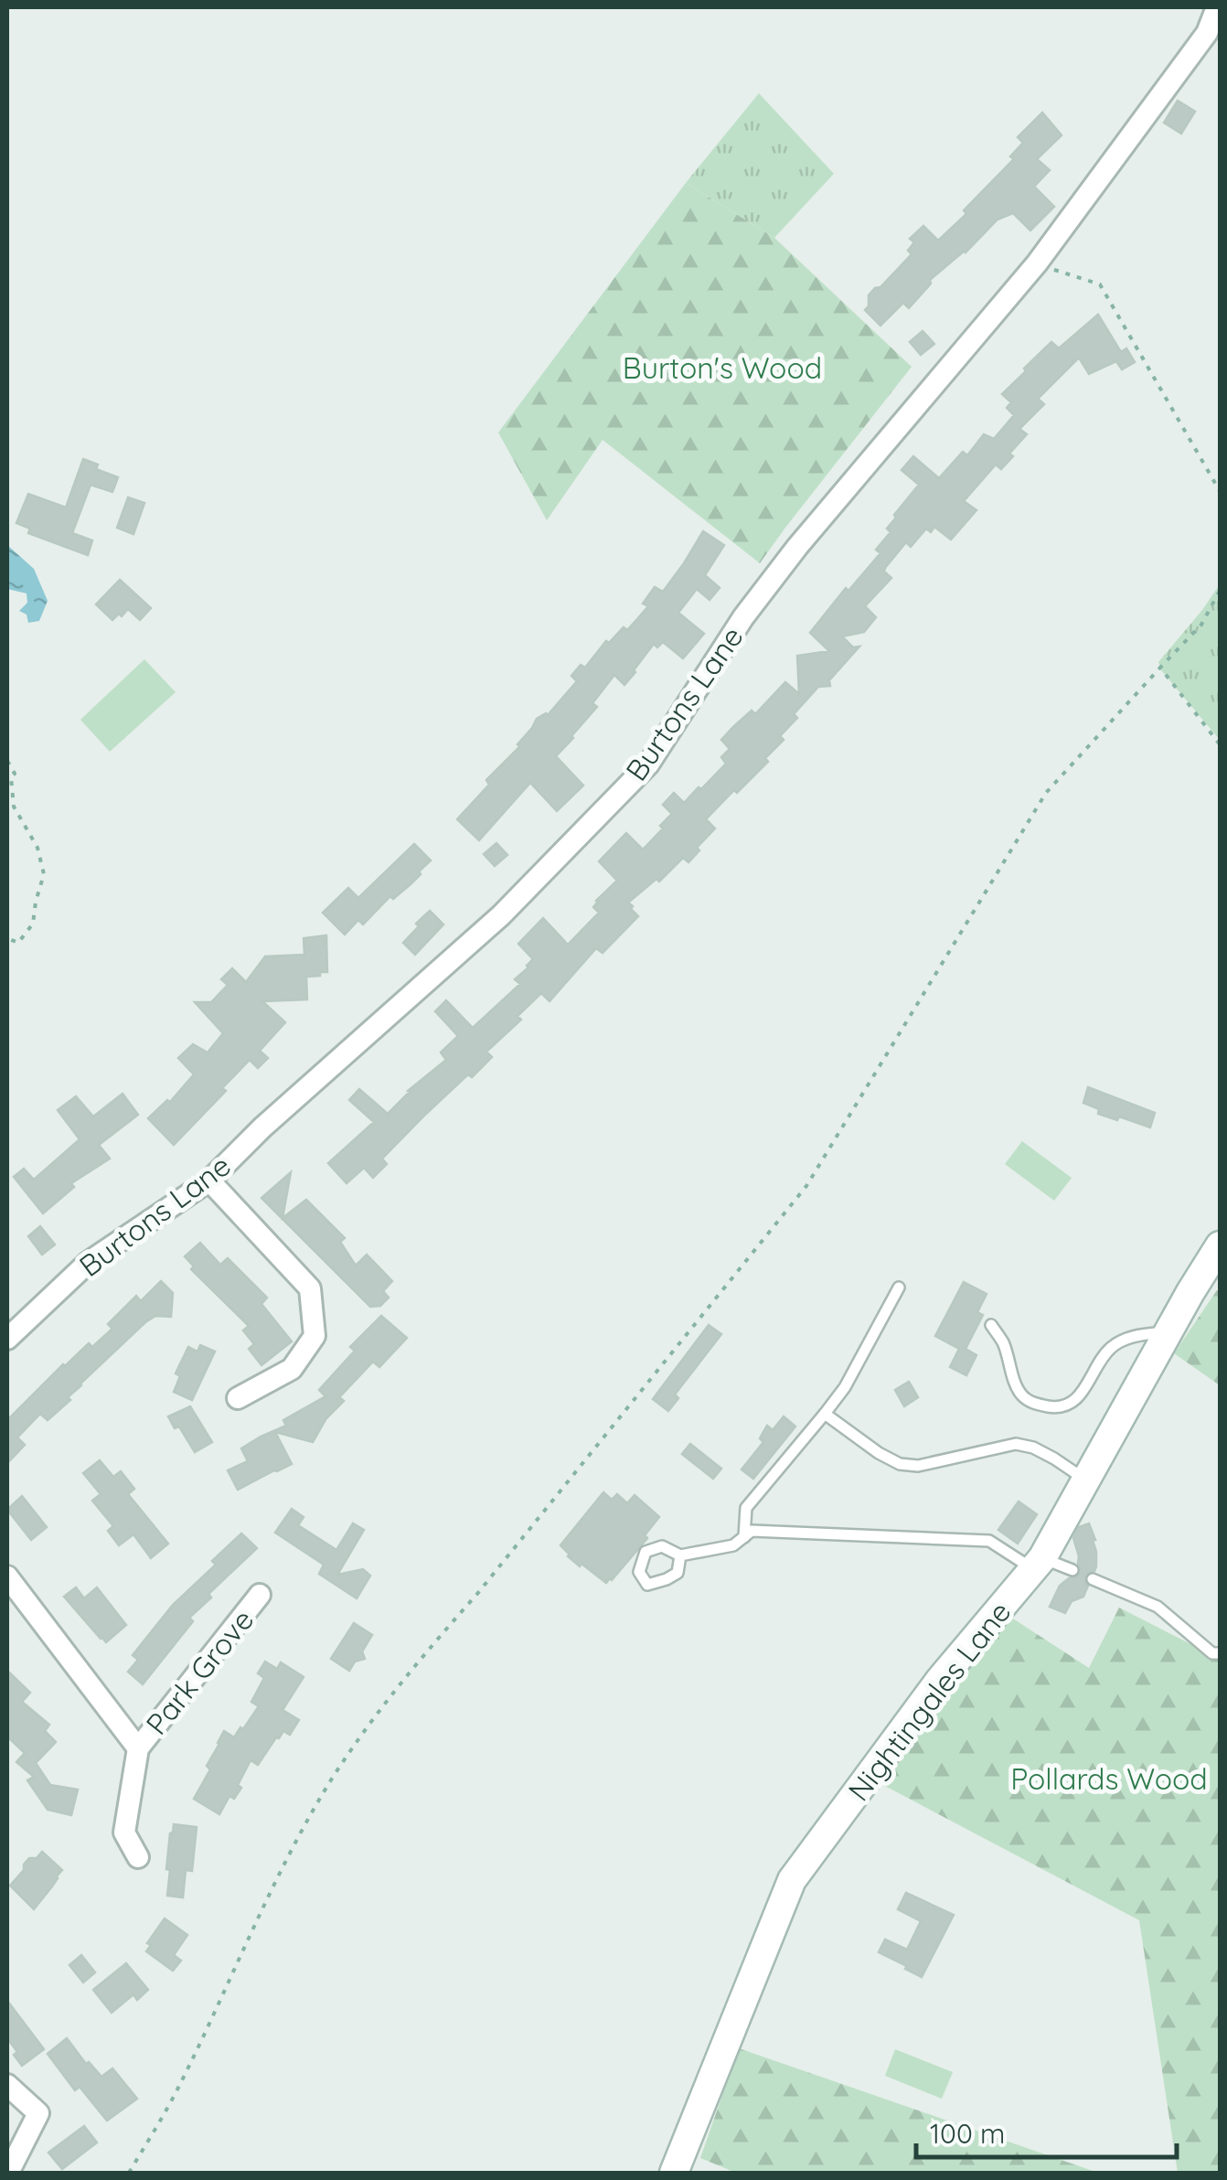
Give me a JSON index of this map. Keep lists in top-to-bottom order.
{
  "streets": {
    "main road": ["Nightingales Lane"],
    "street": ["Burtons Lane", "Park Grove"]
  },
  "parks": ["Burton's Wood", "Pollards Wood"],
  "scale_bar": "100 m"
}
